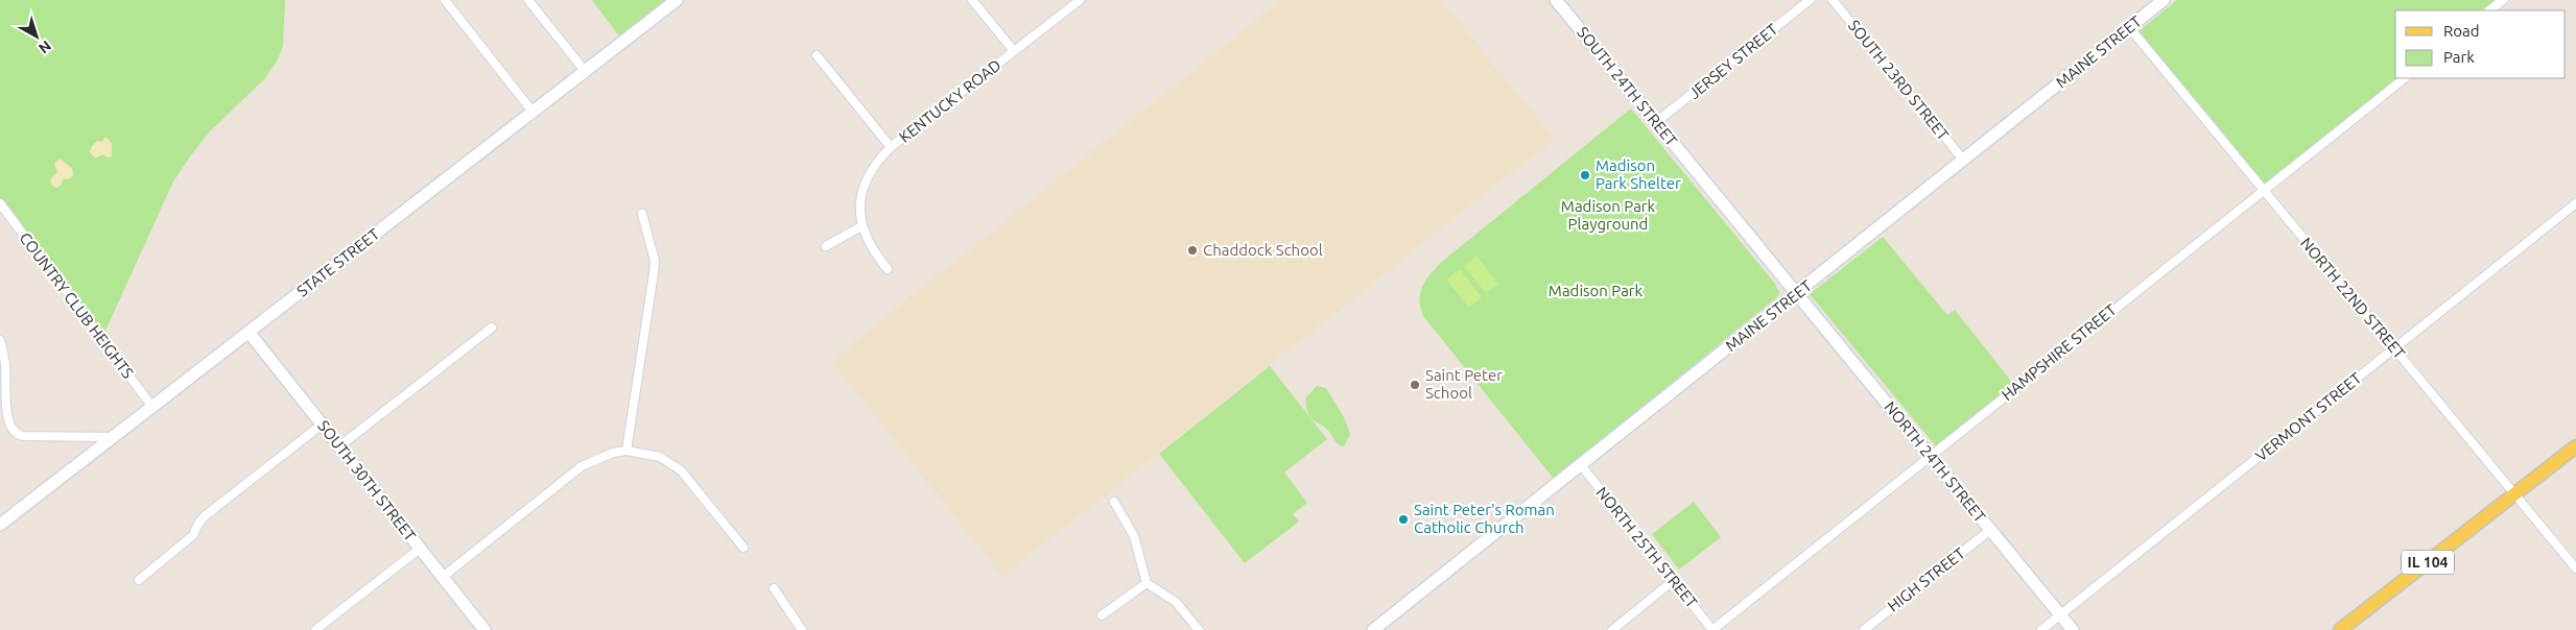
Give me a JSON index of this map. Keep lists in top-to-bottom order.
{
  "streets": {
    "main road": [
      "MAINE STREET",
      "SOUTH 24TH STREET",
      "STATE STREET",
      "NORTH 24TH STREET",
      "SOUTH 30TH STREET",
      "IL 104"
    ],
    "street": [
      "JERSEY STREET",
      "SOUTH 23RD STREET",
      "KENTUCKY ROAD",
      "NORTH 22ND STREET",
      "COUNTRY CLUB HEIGHTS",
      "HAMPSHIRE STREET",
      "VERMONT STREET",
      "NORTH 25TH STREET",
      "HIGH STREET"
    ]
  },
  "crossings": [
    ["MAINE STREET", "SOUTH 23RD STREET"],
    ["MAINE STREET", "SOUTH 24TH STREET"],
    ["MAINE STREET", "NORTH 22ND STREET"],
    ["MAINE STREET", "NORTH 24TH STREET"],
    ["MAINE STREET", "NORTH 25TH STREET"],
    ["JERSEY STREET", "SOUTH 24TH STREET"],
    ["SOUTH 24TH STREET", "NORTH 24TH STREET"],
    ["STATE STREET", "COUNTRY CLUB HEIGHTS"],
    ["STATE STREET", "SOUTH 30TH STREET"],
    ["NORTH 22ND STREET", "HAMPSHIRE STREET"],
    ["NORTH 22ND STREET", "VERMONT STREET"],
    ["NORTH 22ND STREET", "IL 104"],
    ["HAMPSHIRE STREET", "NORTH 24TH STREET"],
    ["HAMPSHIRE STREET", "NORTH 25TH STREET"],
    ["VERMONT STREET", "NORTH 24TH STREET"],
    ["NORTH 24TH STREET", "HIGH STREET"]
  ],
  "parks": ["Madison Park Playground", "Madison Park"],
  "places": [
    "Madison Park Shelter",
    "Chaddock School",
    "Saint Peter School",
    "Saint Peter's Roman Catholic Church"
  ],
  "legend": ["Road", "Park"],
  "north": "bottom right"
}
